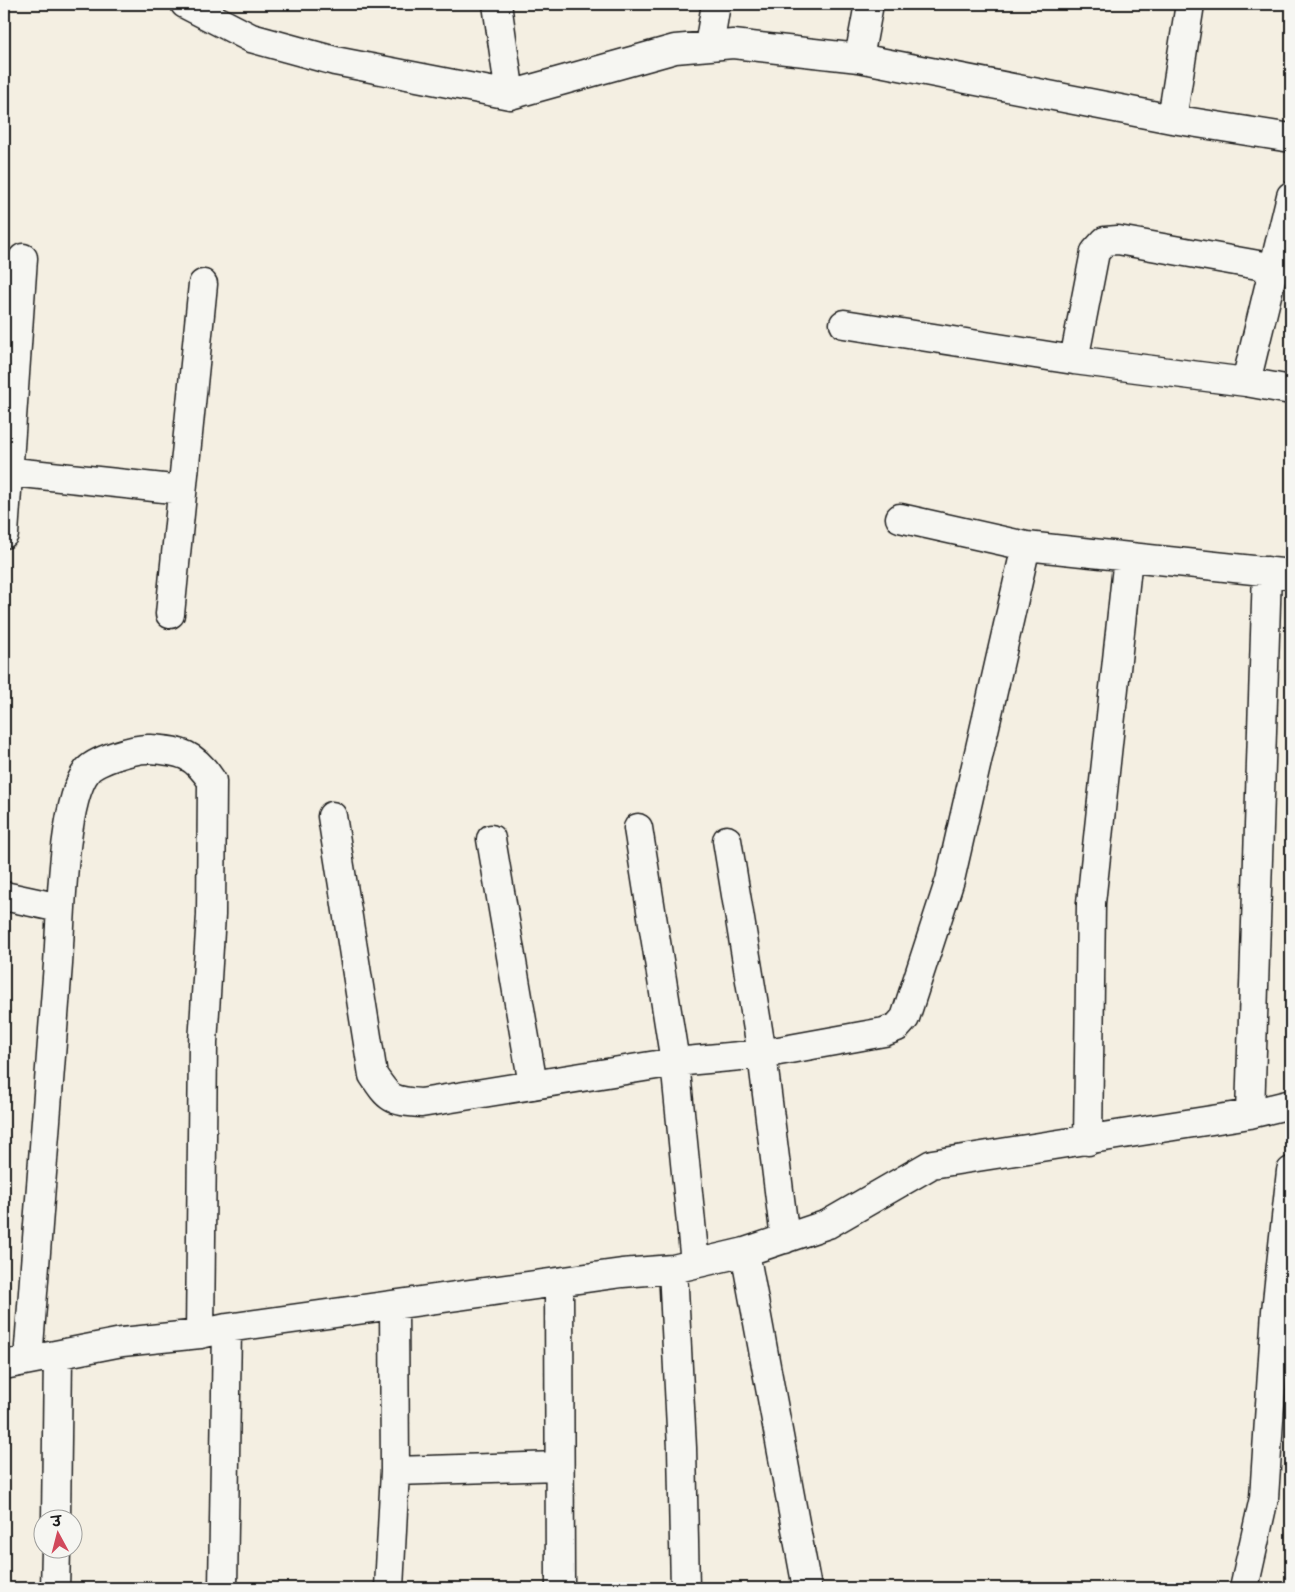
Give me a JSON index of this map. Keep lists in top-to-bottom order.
{
  "north": "top"
}
